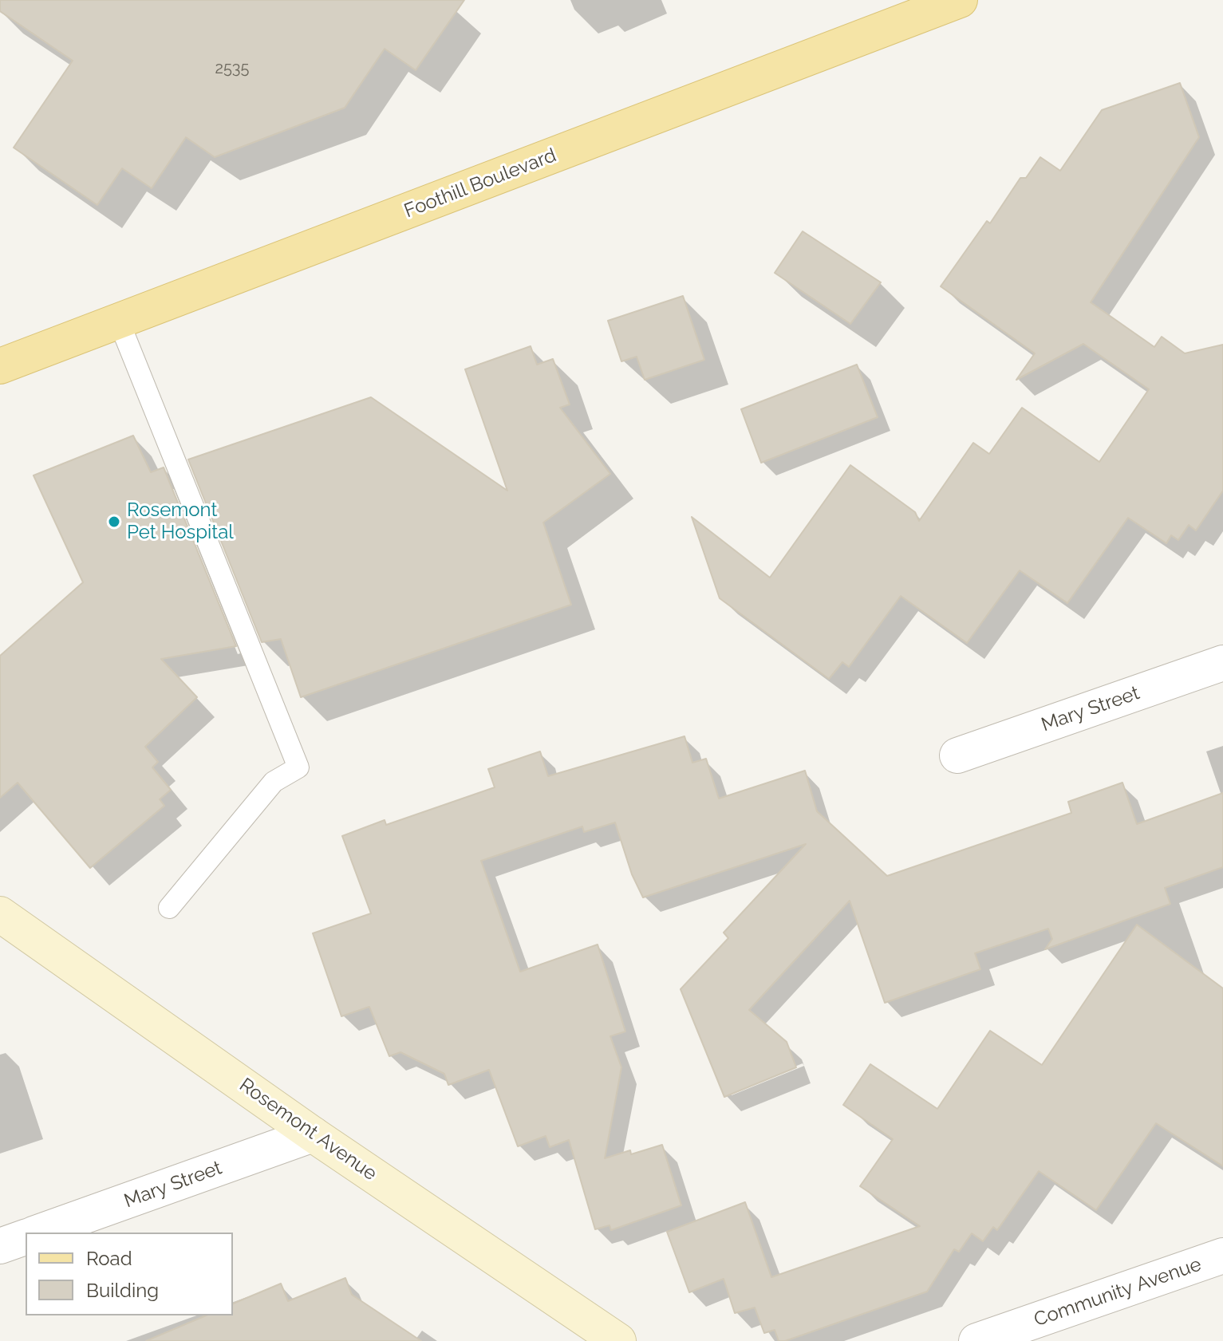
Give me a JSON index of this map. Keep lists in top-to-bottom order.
{
  "streets": {
    "main road": ["Foothill Boulevard"],
    "street": ["Mary Street", "Rosemont Avenue", "Community Avenue"]
  },
  "crossings": [
    ["Mary Street", "Rosemont Avenue"]
  ],
  "places": ["Rosemont Pet Hospital"],
  "house_numbers": ["2535"],
  "legend": ["Road", "Building"]
}
